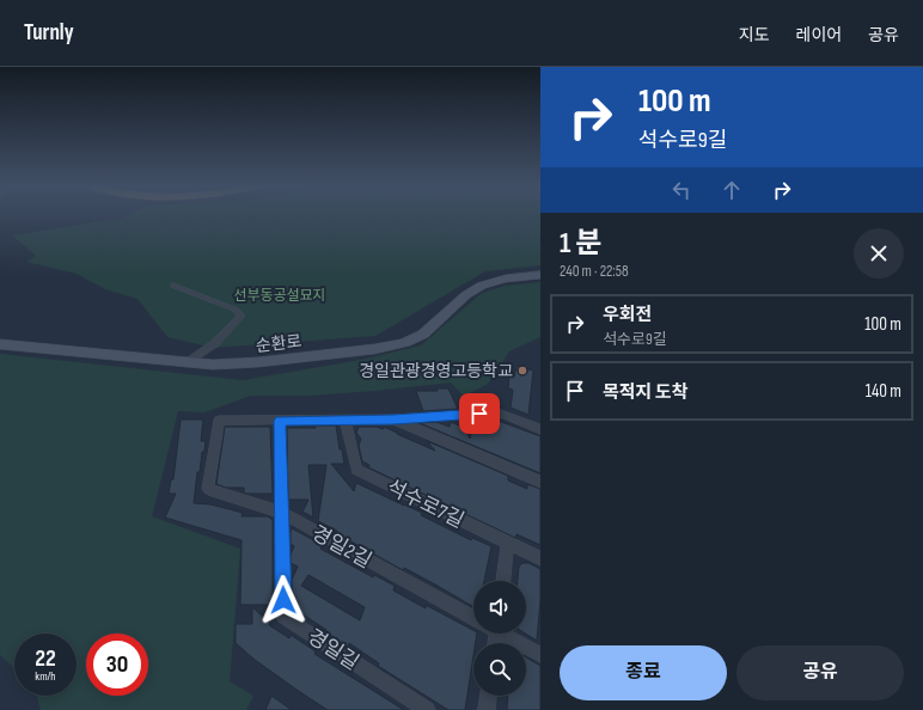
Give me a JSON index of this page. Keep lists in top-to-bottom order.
{
  "streets": {
    "main road": ["순환로"],
    "street": ["석수로7길", "경일2길", "경일길"]
  },
  "crossings": [
    ["경일2길", "경일길"]
  ],
  "parks": ["선부동공설묘지"],
  "places": ["경일관광경영고등학교"],
  "page": {
    "header": "Turnly",
    "nav": ["지도", "레이어", "공유"],
    "turn": ["100 m", "석수로9길"],
    "heading": ["1 분", "240 m · 22:58"],
    "list": [
      {
        "name": "우회전",
        "note": "석수로9길",
        "value": "100 m"
      },
      {
        "name": "목적지 도착",
        "value": "140 m"
      }
    ],
    "speed": "22 km/h",
    "limit": "30",
    "buttons": ["종료", "공유"]
  }
}
